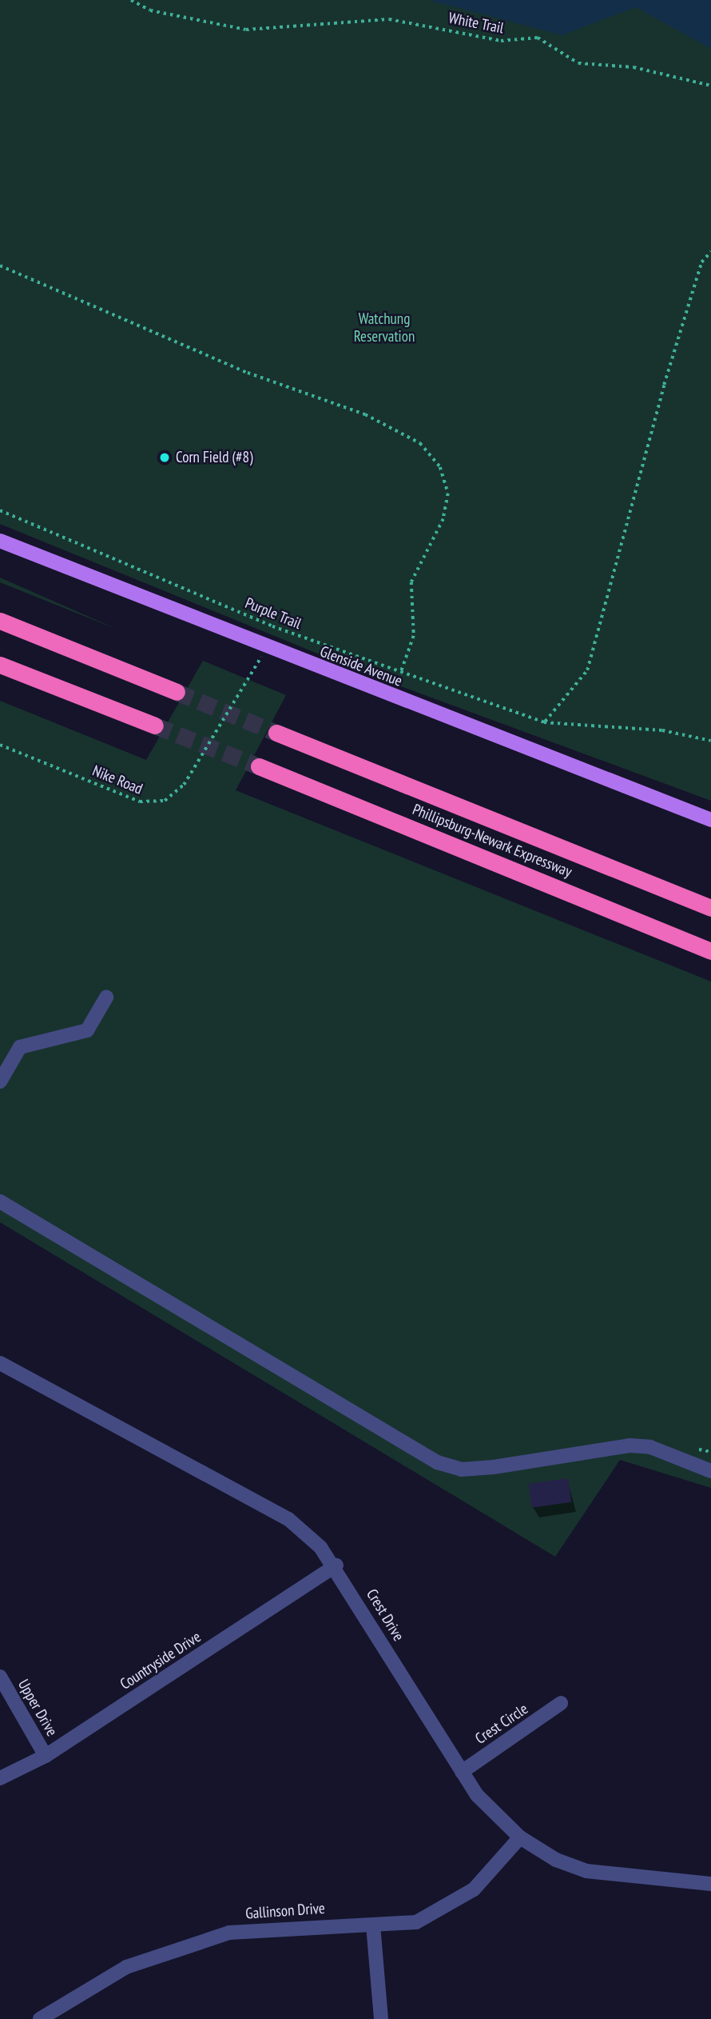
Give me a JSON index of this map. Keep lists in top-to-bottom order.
{
  "streets": {
    "highway": ["Phillipsburg-Newark Expressway"],
    "main road": ["Glenside Avenue"],
    "street": [
      "Crest Drive",
      "Countryside Drive",
      "Upper Drive",
      "Crest Circle",
      "Gallinson Drive"
    ],
    "path": ["White Trail", "Purple Trail", "Nike Road"]
  },
  "crossings": [
    ["Glenside Avenue", "Nike Road"],
    ["Crest Drive", "Countryside Drive"],
    ["Crest Drive", "Crest Circle"],
    ["Crest Drive", "Gallinson Drive"],
    ["Countryside Drive", "Upper Drive"]
  ],
  "parks": ["Watchung Reservation"],
  "places": ["Corn Field (#8)"]
}
